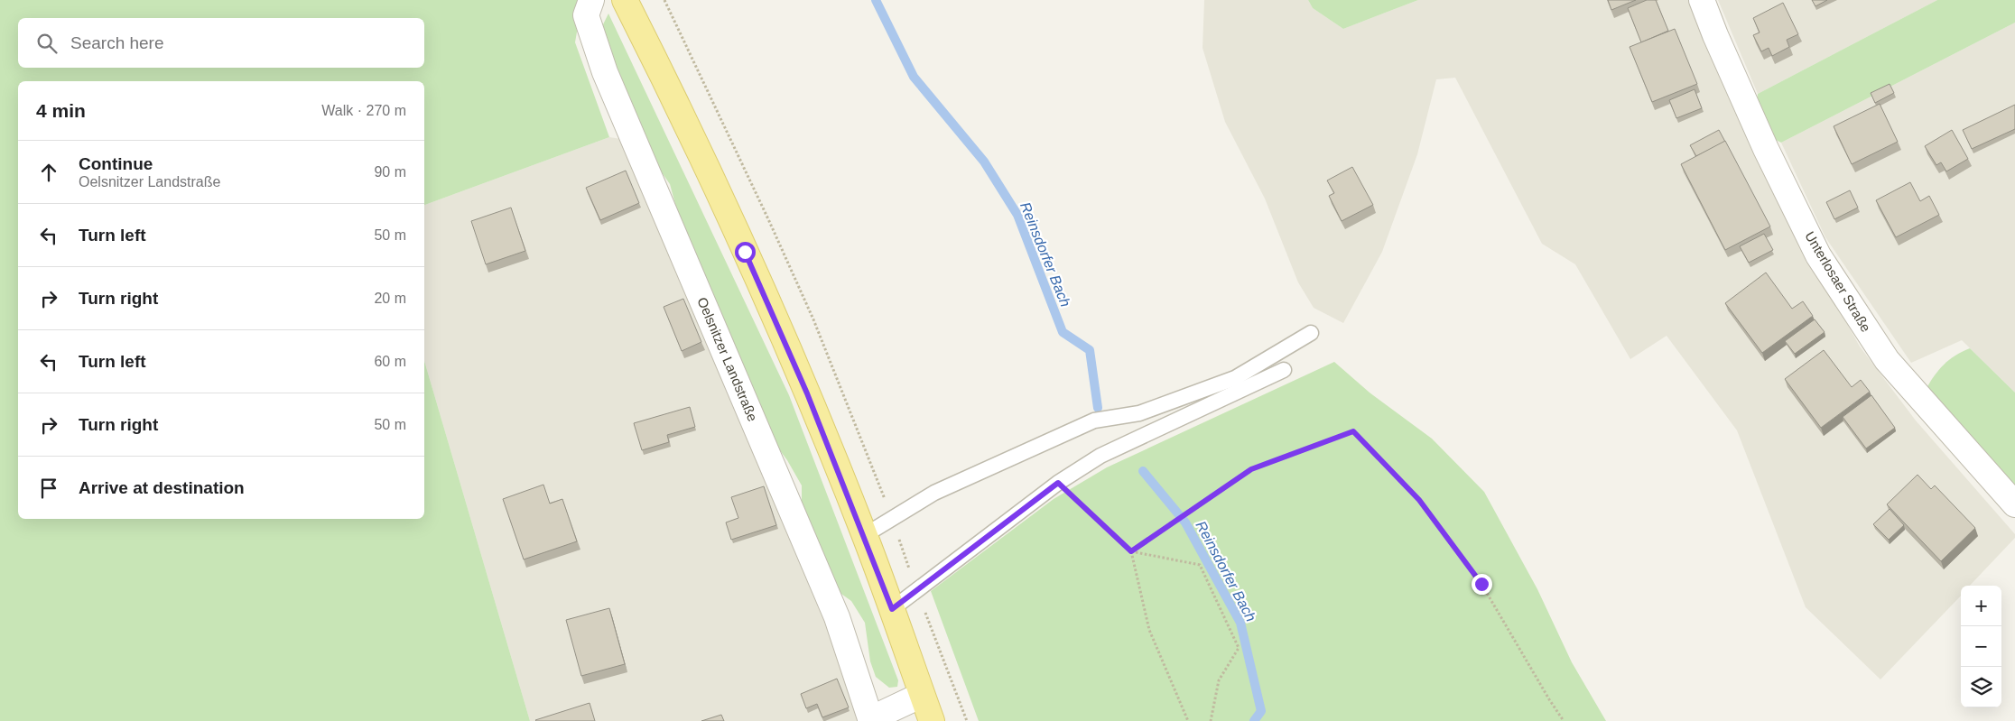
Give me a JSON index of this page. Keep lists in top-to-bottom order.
{
  "streets": {
    "street": ["Unterlosaer Straße", "Oelsnitzer Landstraße"]
  },
  "water": ["Reinsdorfer Bach"],
  "page": {
    "search": "Search here",
    "heading": ["4 min", "Walk · 270 m"],
    "list": [
      ["Continue", "Oelsnitzer Landstraße", "90 m"],
      ["Turn left", "50 m"],
      ["Turn right", "20 m"],
      ["Turn left", "60 m"],
      ["Turn right", "50 m"],
      "Arrive at destination"
    ],
    "map_buttons": ["+", "−"]
  }
}
